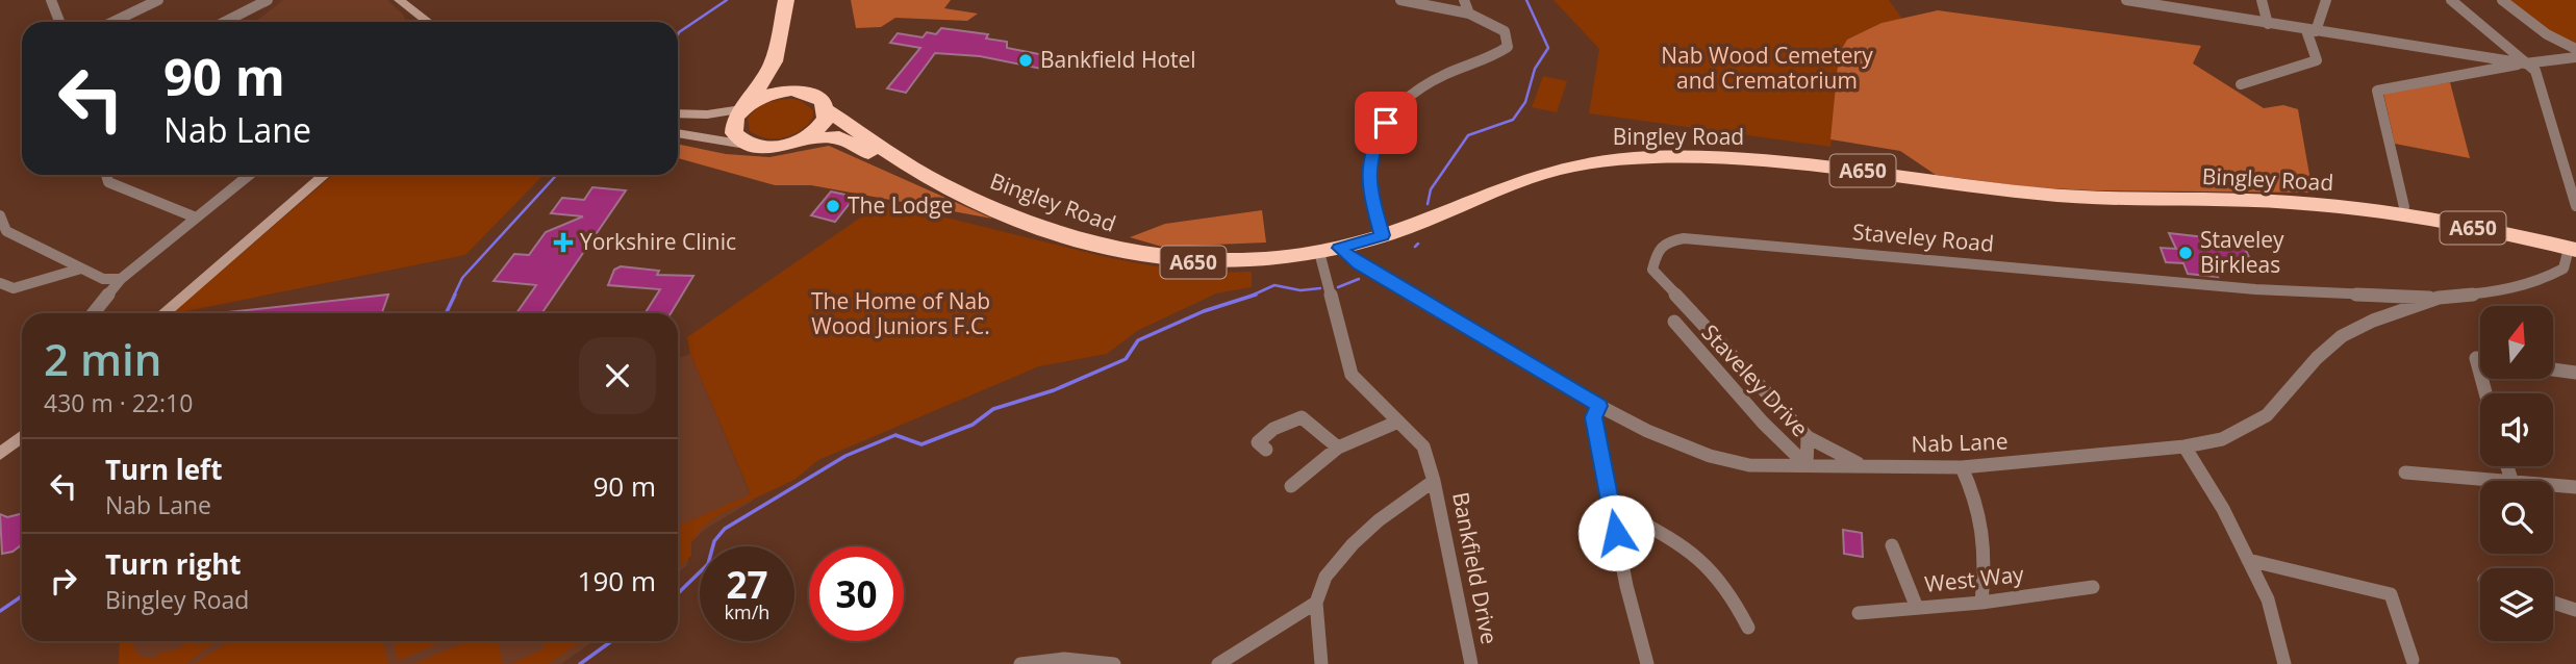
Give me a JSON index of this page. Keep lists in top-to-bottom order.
{
  "streets": {
    "highway": ["Bingley Road", "A650"],
    "street": [
      "Staveley Road",
      "Staveley Drive",
      "Nab Lane",
      "Bankfield Drive",
      "West Way"
    ]
  },
  "crossings": [
    ["Bingley Road", "A650"],
    ["Bingley Road", "Nab Lane"],
    ["Bingley Road", "Bankfield Drive"],
    ["Staveley Road", "Nab Lane"],
    ["Staveley Drive", "Nab Lane"],
    ["Nab Lane", "Bankfield Drive"]
  ],
  "parks": ["Nab Wood Cemetery and Crematorium", "The Home of Nab Wood Juniors F.C."],
  "places": {
    "other": ["Bankfield Hotel", "The Lodge", "Staveley Birkleas"],
    "health": ["Yorkshire Clinic"]
  },
  "north": "top",
  "page": {
    "turn": ["90 m", "Nab Lane"],
    "heading": ["2 min", "430 m · 22:10"],
    "list": [
      {
        "name": "Turn left",
        "note": "Nab Lane",
        "value": "90 m"
      },
      {
        "name": "Turn right",
        "note": "Bingley Road",
        "value": "190 m"
      }
    ],
    "speed": "27 km/h",
    "limit": "30"
  }
}
